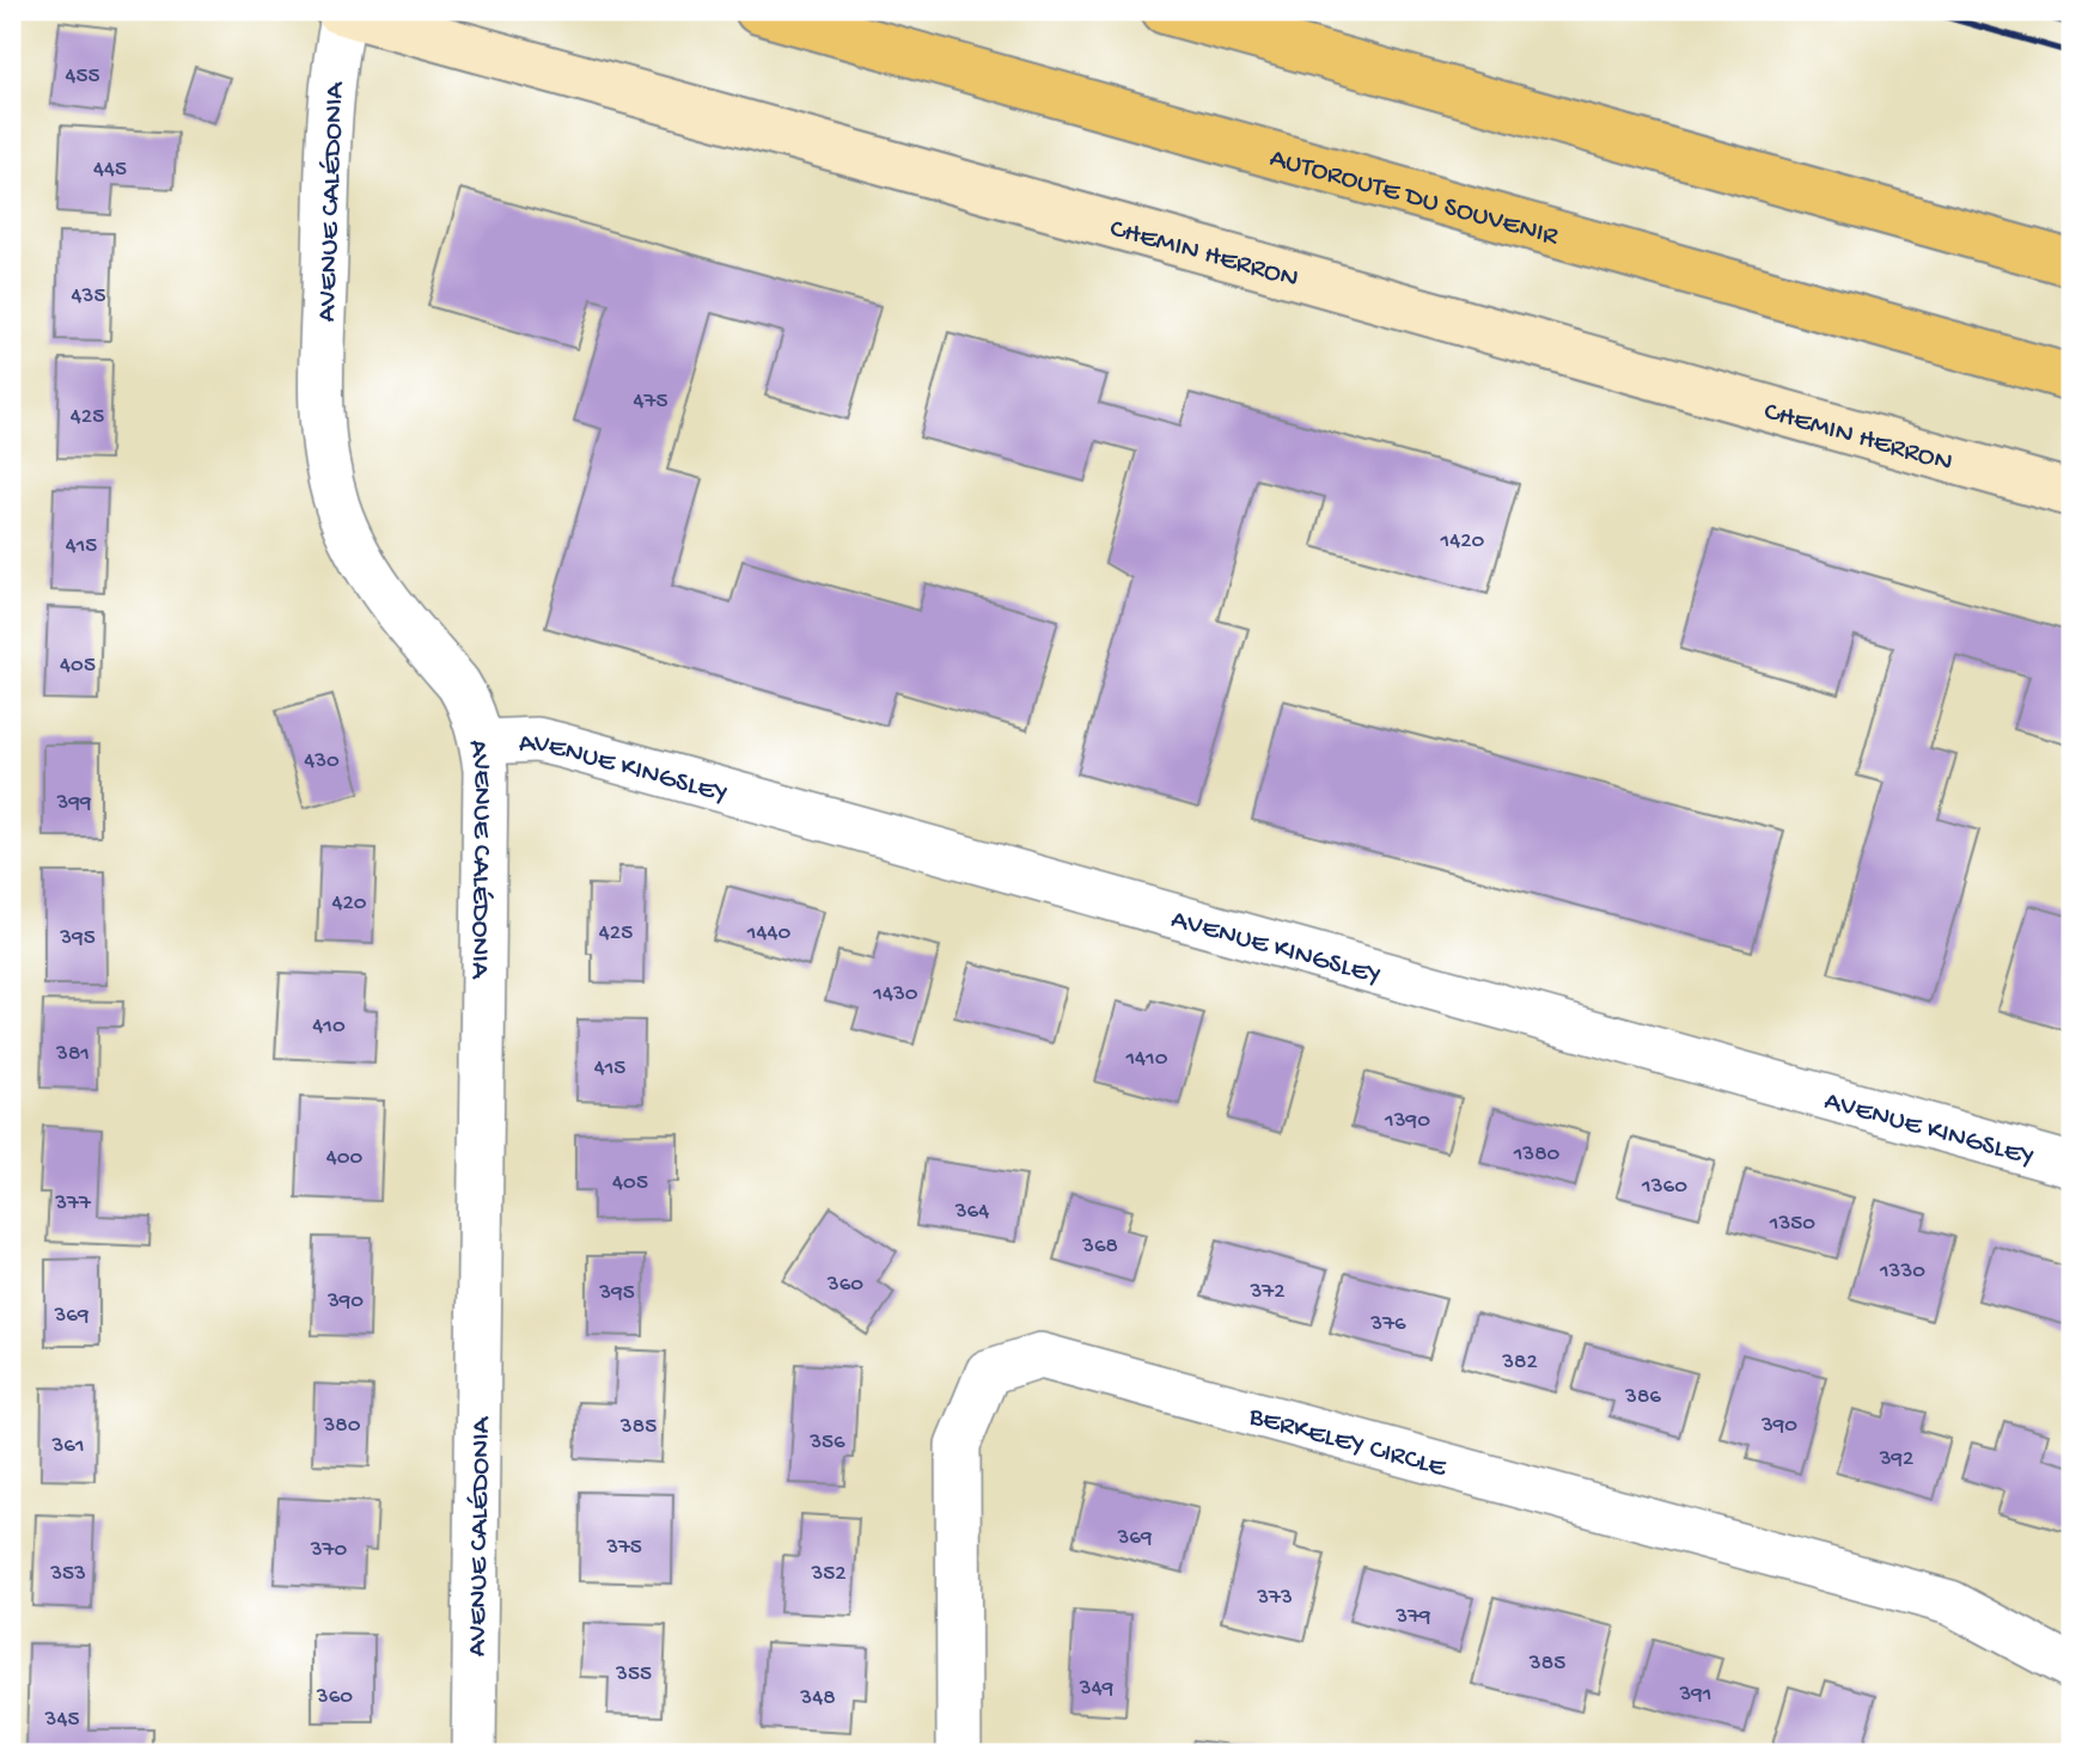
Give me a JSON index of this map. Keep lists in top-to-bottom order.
{
  "streets": {
    "highway": ["AUTOROUTE DU SOUVENIR"],
    "main road": ["CHEMIN HERRON"],
    "street": ["AVENUE CALÉDONIA", "AVENUE KINGSLEY", "BERKELEY CIRCLE"]
  },
  "crossings": [
    ["AVENUE CALÉDONIA", "CHEMIN HERRON"],
    ["AVENUE CALÉDONIA", "AVENUE KINGSLEY"]
  ],
  "house_numbers": [
    "455",
    "445",
    "435",
    "475",
    "425",
    "1420",
    "415",
    "405",
    "430",
    "399",
    "420",
    "425",
    "1440",
    "395",
    "1430",
    "410",
    "381",
    "1410",
    "415",
    "1390",
    "1380",
    "400",
    "405",
    "1360",
    "377",
    "364",
    "1350",
    "368",
    "1330",
    "360",
    "372",
    "395",
    "390",
    "369",
    "376",
    "382",
    "386",
    "380",
    "390",
    "385",
    "356",
    "361",
    "392",
    "369",
    "375",
    "370",
    "353",
    "352",
    "373",
    "379",
    "385",
    "355",
    "349",
    "391",
    "360",
    "348",
    "345"
  ]
}
